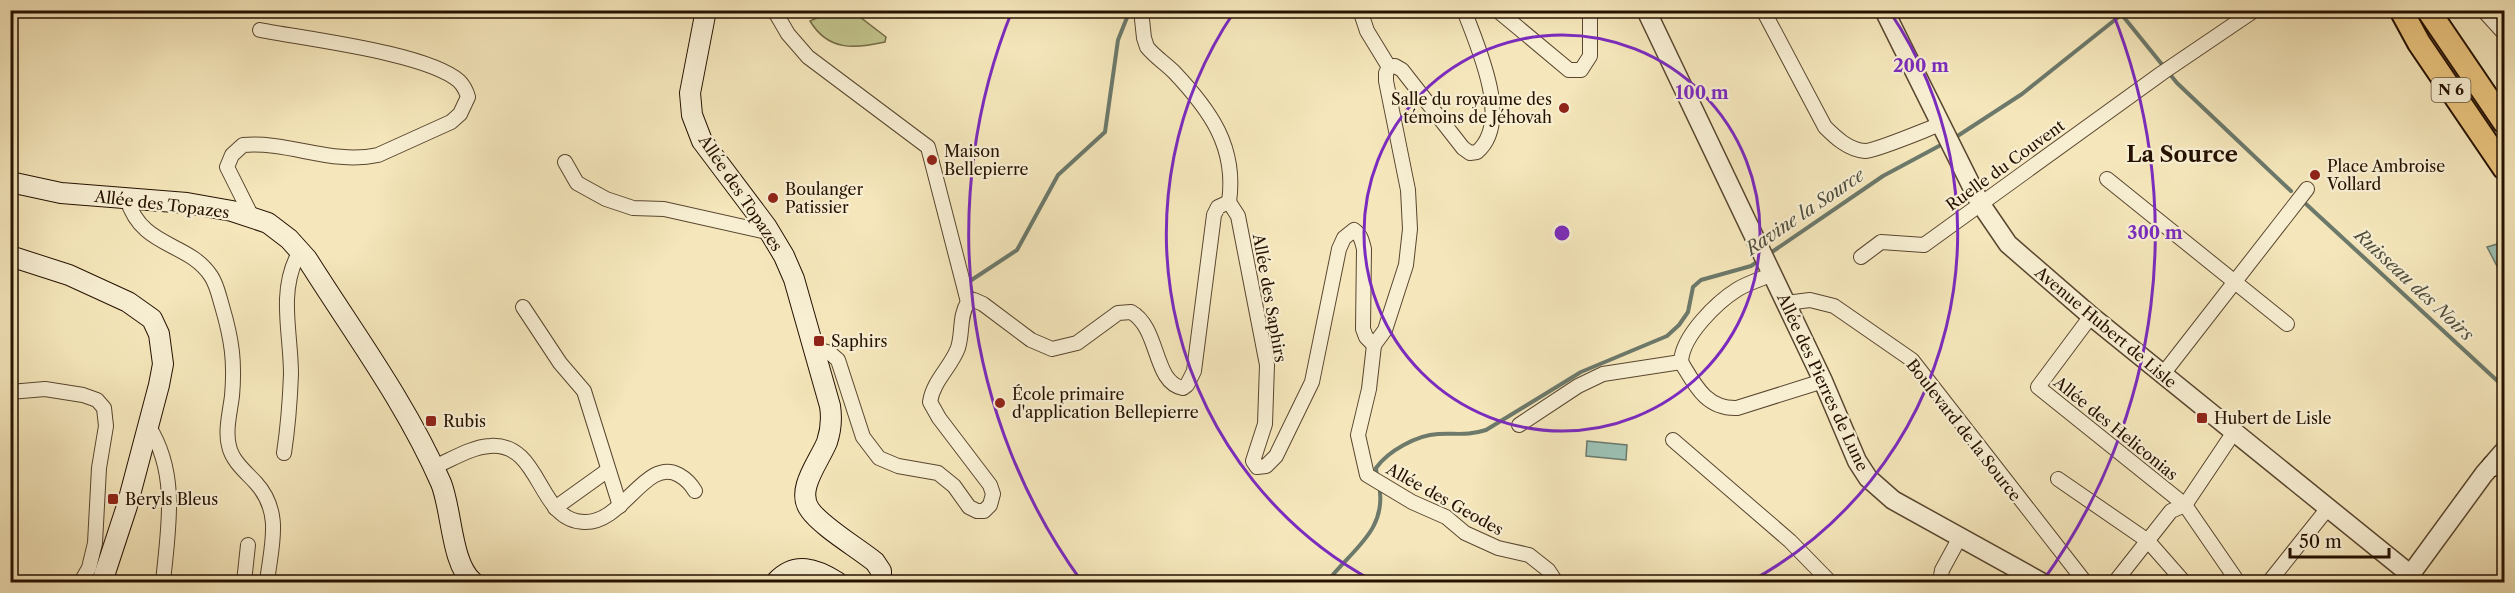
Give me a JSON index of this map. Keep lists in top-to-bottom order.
{
  "streets": {
    "main road": ["N 6", "Allée des Topazes"],
    "street": [
      "Ruelle du Couvent",
      "Allée des Saphirs",
      "Avenue Hubert de Lisle",
      "Allée des Pierres de Lune",
      "Allée des Heliconias",
      "Boulevard de la Source",
      "Allée des Geodes"
    ]
  },
  "crossings": [
    ["Ruelle du Couvent", "Avenue Hubert de Lisle"],
    ["Allée des Saphirs", "Allée des Geodes"],
    ["Avenue Hubert de Lisle", "Allée des Heliconias"],
    ["Allée des Pierres de Lune", "Boulevard de la Source"]
  ],
  "districts": ["La Source"],
  "water": ["Ravine la Source", "Ruisseau des Noirs"],
  "places": {
    "other": [
      "Salle du royaume des témoins de Jéhovah",
      "Maison Bellepierre",
      "Place Ambroise Vollard",
      "Boulanger Patissier",
      "École primaire d'application Bellepierre"
    ],
    "transit": [
      "Saphirs",
      "Hubert de Lisle",
      "Rubis",
      "Beryls Bleus"
    ]
  },
  "scale_bar": "50 m",
  "rings": ["200 m", "100 m", "300 m"]
}
